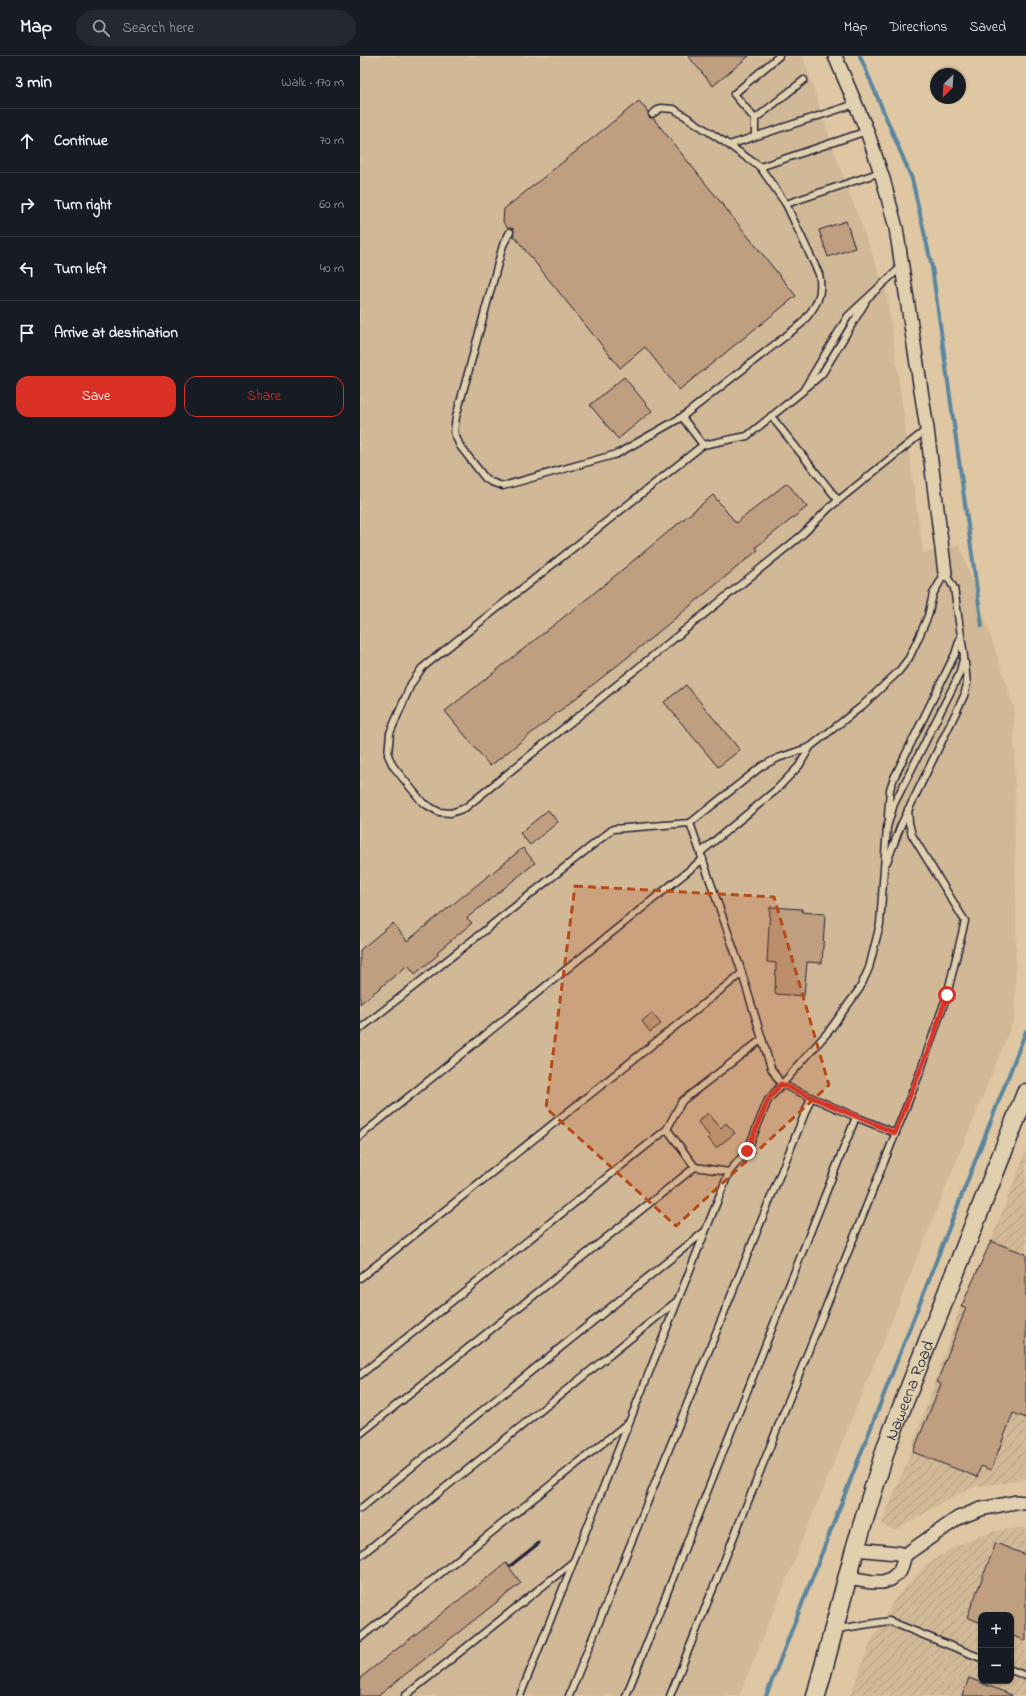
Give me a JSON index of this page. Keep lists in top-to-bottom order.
{
  "streets": {
    "street": ["Naweena Road"]
  },
  "north": "bottom left",
  "page": {
    "header": "Map",
    "search": "Search here",
    "nav": ["Map", "Directions", "Saved"],
    "heading": ["3 min", "Walk · 170 m"],
    "list": [
      ["Continue", "70 m"],
      ["Turn right", "60 m"],
      ["Turn left", "40 m"],
      "Arrive at destination"
    ],
    "buttons": ["Save", "Share"],
    "map_buttons": ["+", "−"]
  }
}
